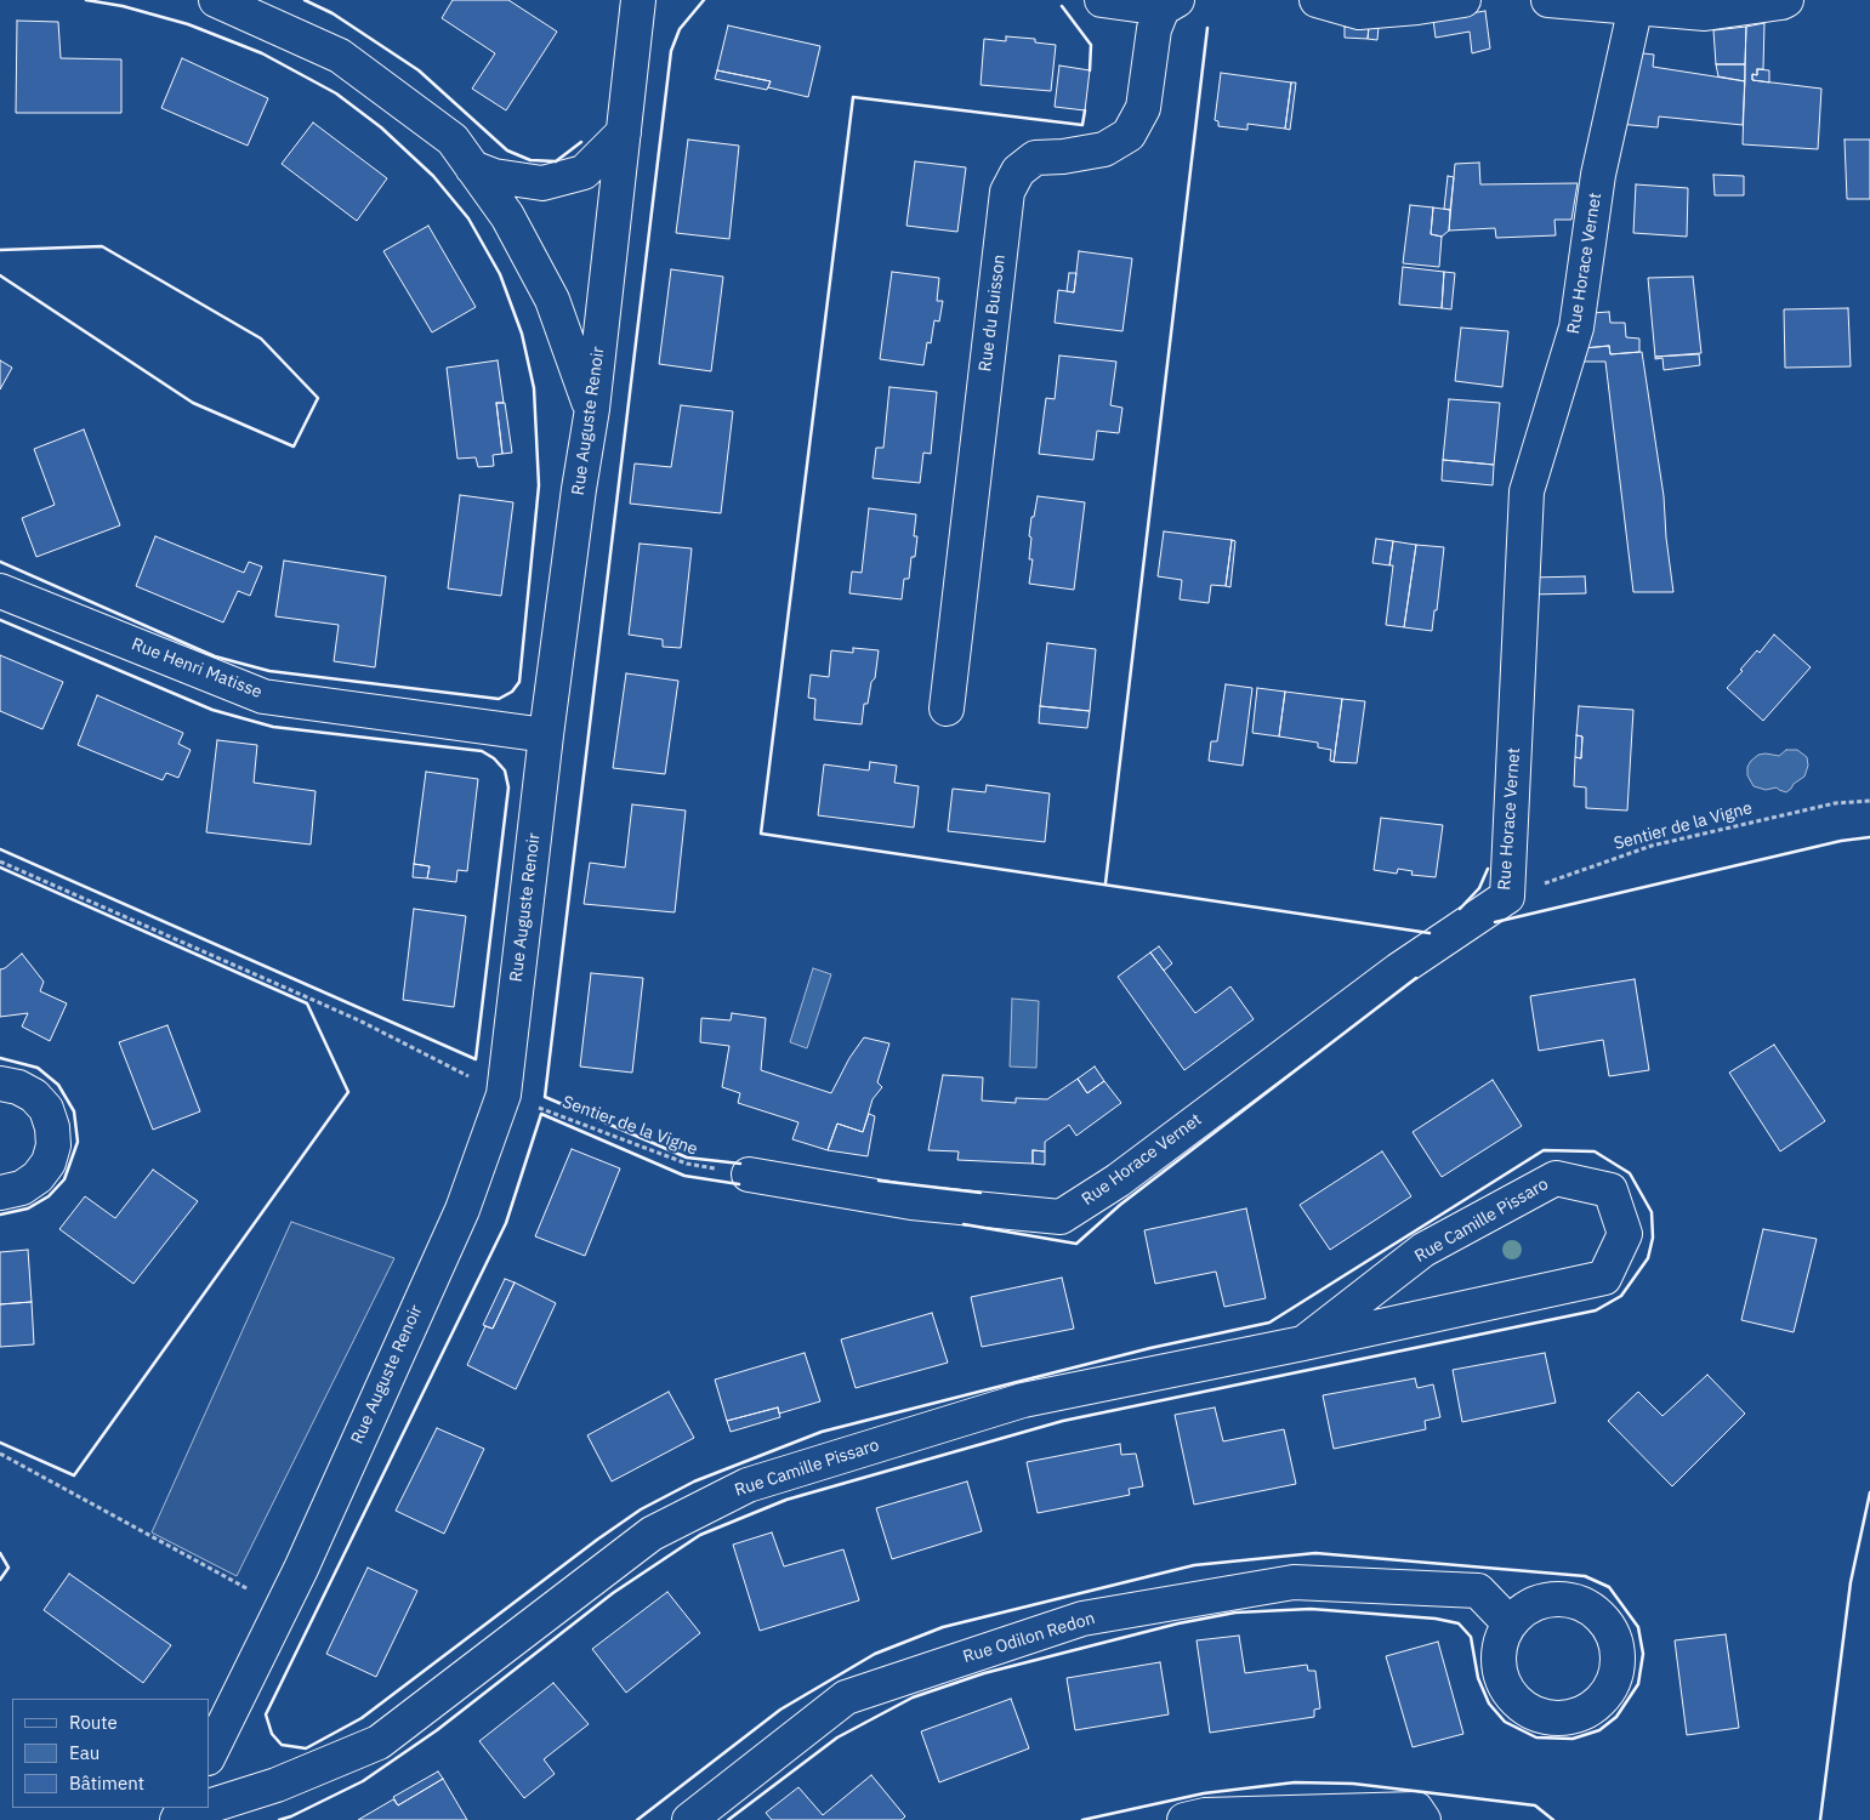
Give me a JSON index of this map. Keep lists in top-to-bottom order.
{
  "streets": {
    "street": [
      "Rue Horace Vernet",
      "Rue du Buisson",
      "Rue Auguste Renoir",
      "Rue Henri Matisse",
      "Rue Camille Pissaro",
      "Rue Odilon Redon"
    ],
    "path": ["Sentier de la Vigne"]
  },
  "crossings": [
    ["Rue Horace Vernet", "Sentier de la Vigne"],
    ["Rue Auguste Renoir", "Rue Henri Matisse"],
    ["Rue Auguste Renoir", "Sentier de la Vigne"]
  ],
  "legend": ["Route", "Eau", "Bâtiment"]
}
